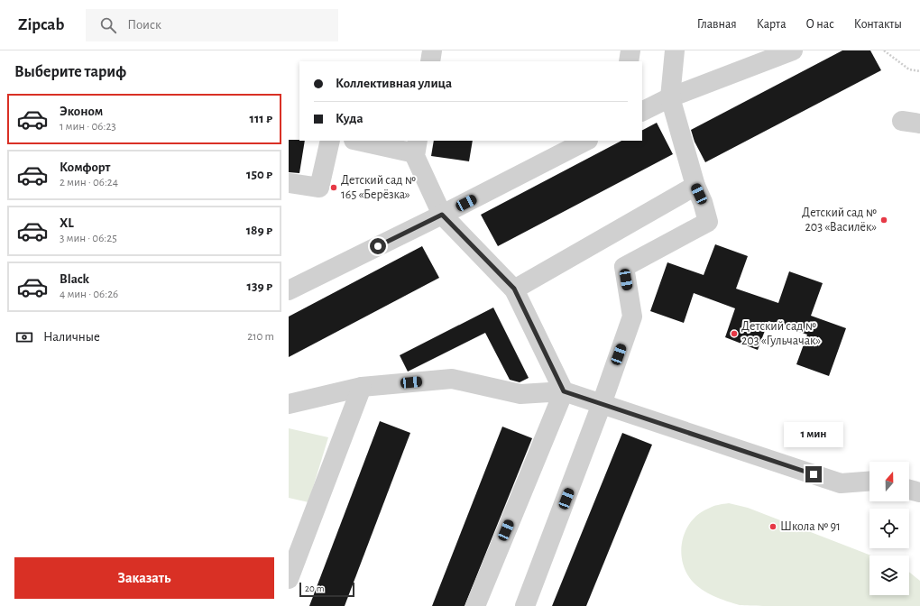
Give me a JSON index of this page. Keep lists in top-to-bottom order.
{
  "places": [
    "Детский сад № 165 «Берёзка»",
    "Детский сад № 203 «Василёк»",
    "Детский сад № 203 «Гульчачак»",
    "Школа № 91"
  ],
  "scale_bar": "20 m",
  "north": "top",
  "page": {
    "header": "Zipcab",
    "search": "Поиск",
    "nav": [
      "Главная",
      "Карта",
      "О нас",
      "Контакты"
    ],
    "heading": "Выберите тариф",
    "banner": ["Коллективная улица", "Куда"],
    "list": [
      {
        "name": "Эконом",
        "note": "1 мин · 06:23",
        "value": "111 ₽"
      },
      {
        "name": "Комфорт",
        "note": "2 мин · 06:24",
        "value": "150 ₽"
      },
      {
        "name": "XL",
        "note": "3 мин · 06:25",
        "value": "189 ₽"
      },
      {
        "name": "Black",
        "note": "4 мин · 06:26",
        "value": "139 ₽"
      }
    ],
    "pay": ["Наличные", "210 m"],
    "bubble": "1 мин",
    "buttons": "Заказать",
    "scale": "20 m"
  }
}
